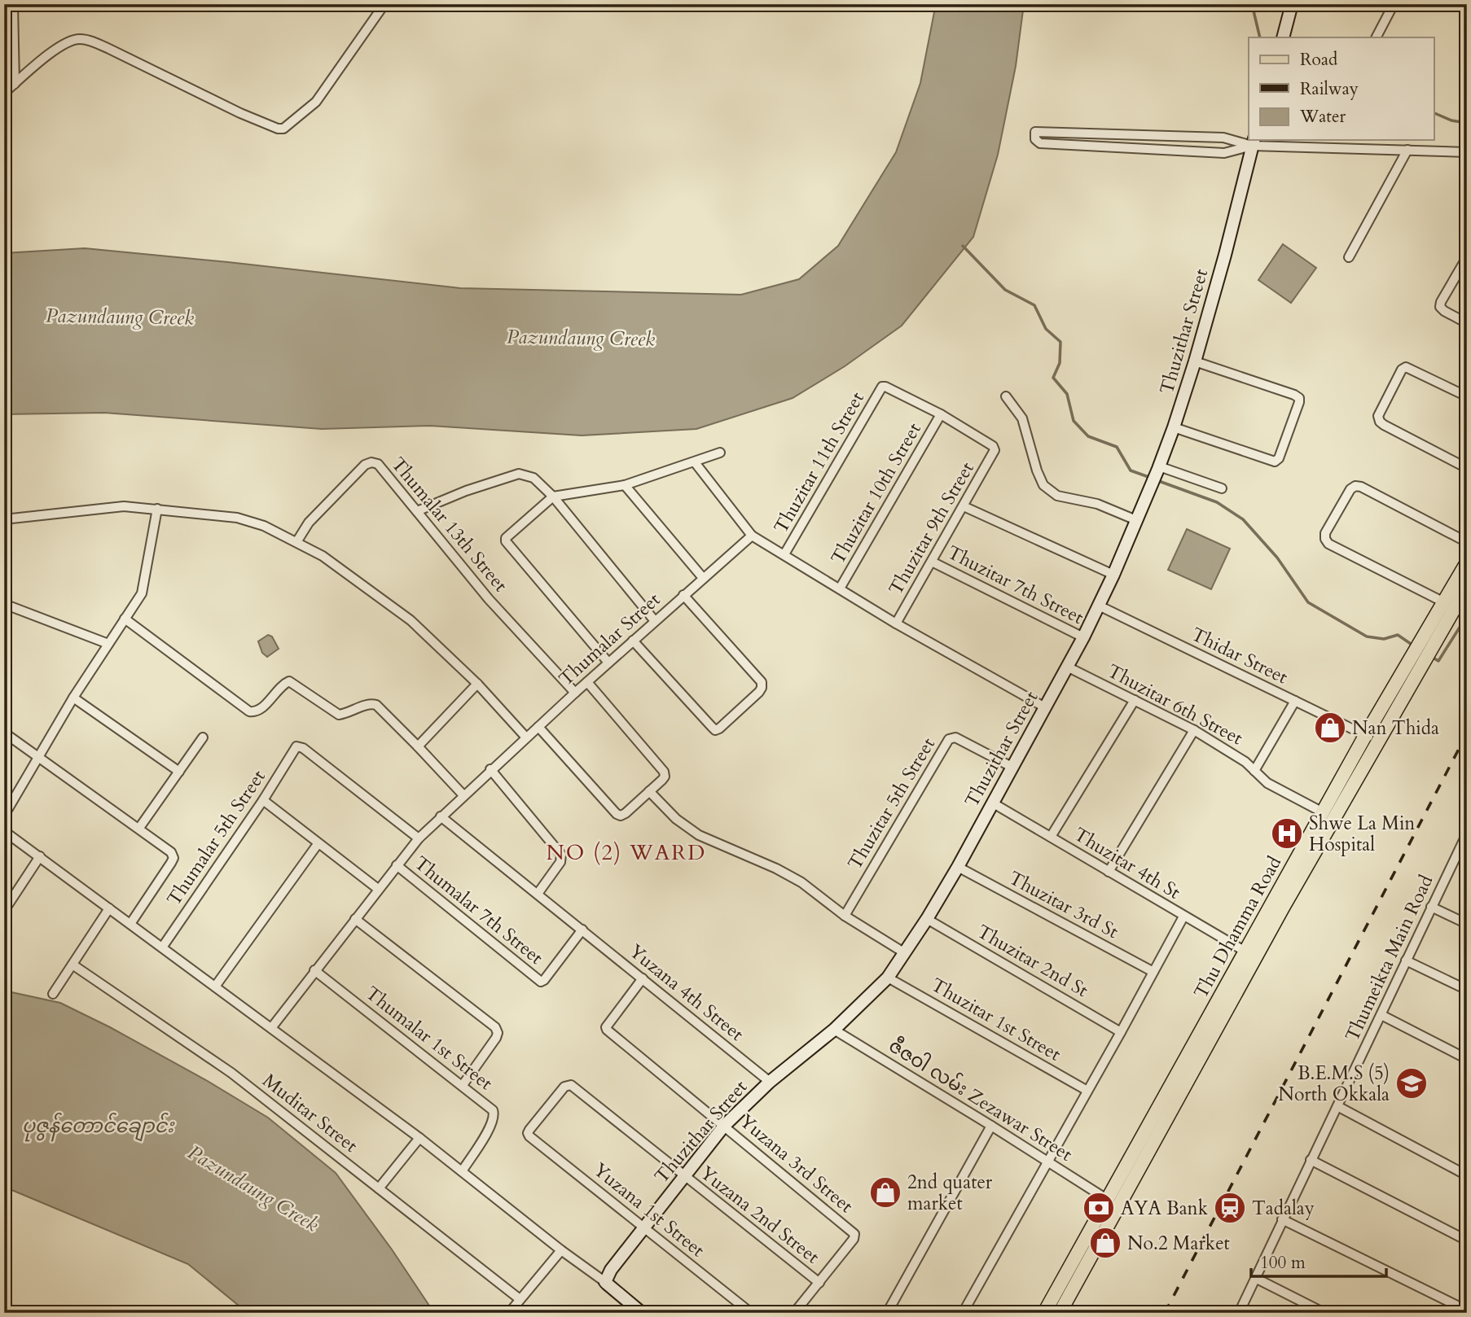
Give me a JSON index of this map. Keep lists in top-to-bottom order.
{
  "streets": {
    "main road": ["Thuzithar Street", "Thu Dhamma Road"],
    "street": [
      "Thuzitar 11th Street",
      "Thuzitar 10th Street",
      "Thumalar 13th Street",
      "Thuzitar 9th Street",
      "Thuzitar 7th Street",
      "Thumalar Street",
      "Thidar Street",
      "Thuzitar 6th Street",
      "Thuzitar 5th Street",
      "Thumalar 5th Street",
      "Thuzitar 4th St",
      "Thuzitar 3rd St",
      "Thumalar 7th Street",
      "Thumeikta Main Road",
      "Thuzitar 2nd St",
      "Yuzana 4th Street",
      "Thuzitar 1st Street",
      "Thumalar 1st Street",
      "ဇီဇဝါ လမ်း Zezawar Street",
      "Muditar Street",
      "Yuzana 3rd Street",
      "Yuzana 1st Street",
      "Yuzana 2nd Street"
    ]
  },
  "crossings": [
    ["Thuzithar Street", "Thuzitar 7th Street"],
    ["Thuzithar Street", "Thidar Street"],
    ["Thuzithar Street", "Thuzitar 6th Street"],
    ["Thuzithar Street", "Thuzitar 5th Street"],
    ["Thuzithar Street", "Thuzitar 4th St"],
    ["Thuzithar Street", "Thuzitar 3rd St"],
    ["Thuzithar Street", "Thuzitar 2nd St"],
    ["Thuzithar Street", "Yuzana 4th Street"],
    ["Thuzithar Street", "Thuzitar 1st Street"],
    ["Thuzithar Street", "ဇီဇဝါ လမ်း Zezawar Street"],
    ["Thuzithar Street", "Yuzana 3rd Street"],
    ["Thuzithar Street", "Yuzana 1st Street"],
    ["Thuzithar Street", "Yuzana 2nd Street"],
    ["Thuzitar 11th Street", "Thuzitar 10th Street"],
    ["Thuzitar 11th Street", "Thuzitar 9th Street"],
    ["Thuzitar 10th Street", "Thuzitar 9th Street"],
    ["Thumalar 13th Street", "Thumalar Street"],
    ["Thuzitar 9th Street", "Thuzitar 7th Street"],
    ["Thumalar Street", "Thumalar 5th Street"],
    ["Thumalar Street", "Thumalar 7th Street"],
    ["Thumalar Street", "Yuzana 4th Street"],
    ["Thumalar Street", "Thumalar 1st Street"],
    ["Thidar Street", "Thu Dhamma Road"],
    ["Thuzitar 6th Street", "Thu Dhamma Road"],
    ["Thuzitar 4th St", "Thu Dhamma Road"],
    ["Thumalar 7th Street", "Yuzana 4th Street"],
    ["Thu Dhamma Road", "ဇီဇဝါ လမ်း Zezawar Street"],
    ["Yuzana 4th Street", "Yuzana 3rd Street"],
    ["Yuzana 3rd Street", "Yuzana 2nd Street"],
    ["Yuzana 1st Street", "Yuzana 2nd Street"]
  ],
  "districts": ["NO (2) WARD"],
  "water": ["Pazundaung Creek", "ပုဇွန်တောင်ချောင်း"],
  "places": {
    "shop": ["Nan Thida", "2nd quater market", "No.2 Market"],
    "hospital": ["Shwe La Min Hospital"],
    "school or university": ["B.E.M.S (5) North Okkala"],
    "bank": ["AYA Bank"],
    "station": ["Tadalay"]
  },
  "legend": ["Road", "Railway", "Water"],
  "scale_bar": "100 m"
}
